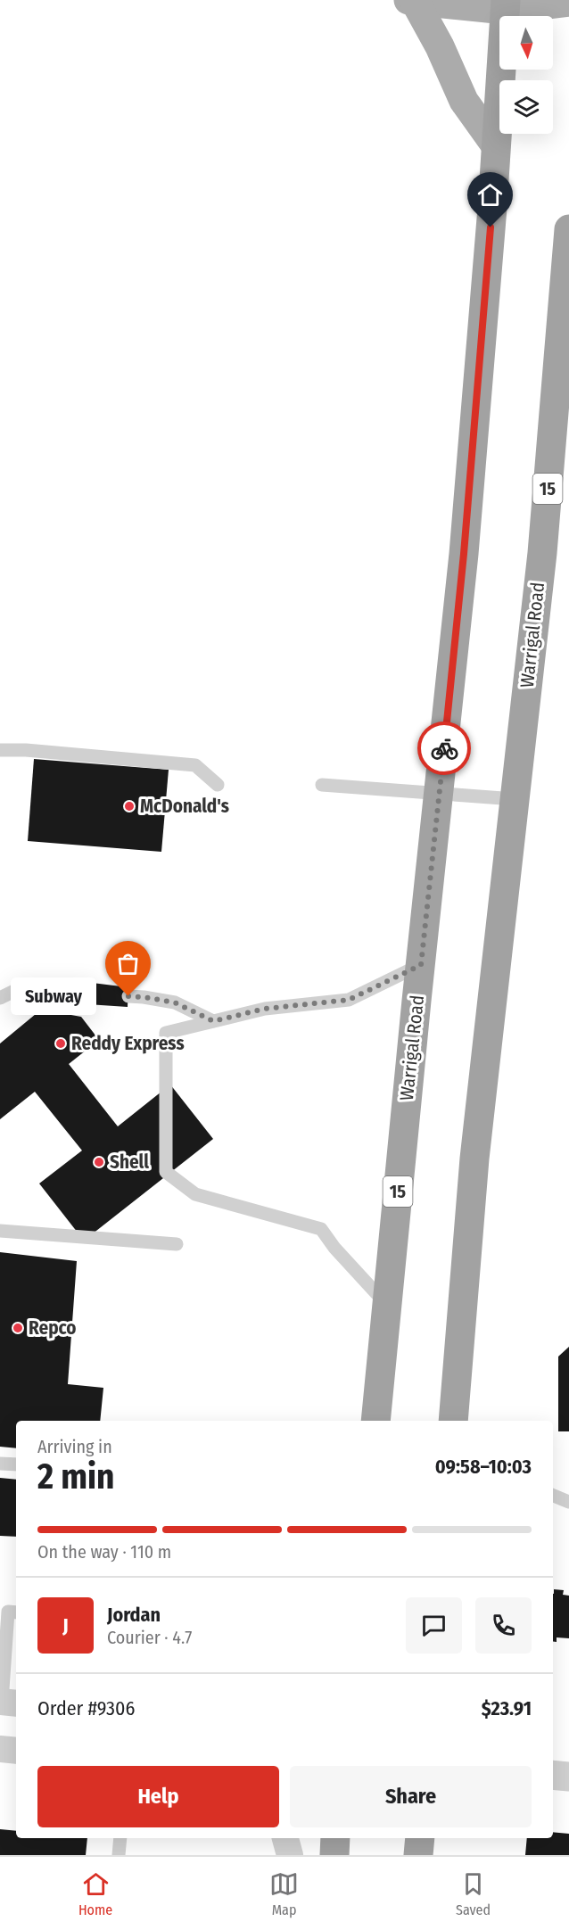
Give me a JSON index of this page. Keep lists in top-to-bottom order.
{
  "streets": {
    "highway": ["15", "Warrigal Road"]
  },
  "places": [
    "McDonald's",
    "Subway",
    "Reddy Express",
    "Shell",
    "Repco"
  ],
  "north": "bottom",
  "page": {
    "bubble": "Subway",
    "heading": ["2 min", "Arriving in", "09:58–10:03"],
    "panel": [
      "Jordan",
      "Courier · 4.7",
      "Order #9306",
      "$23.91"
    ],
    "bar": "On the way · 110 m",
    "round": "J",
    "buttons": ["Help", "Share"],
    "tabs": ["Home", "Map", "Saved"]
  }
}
